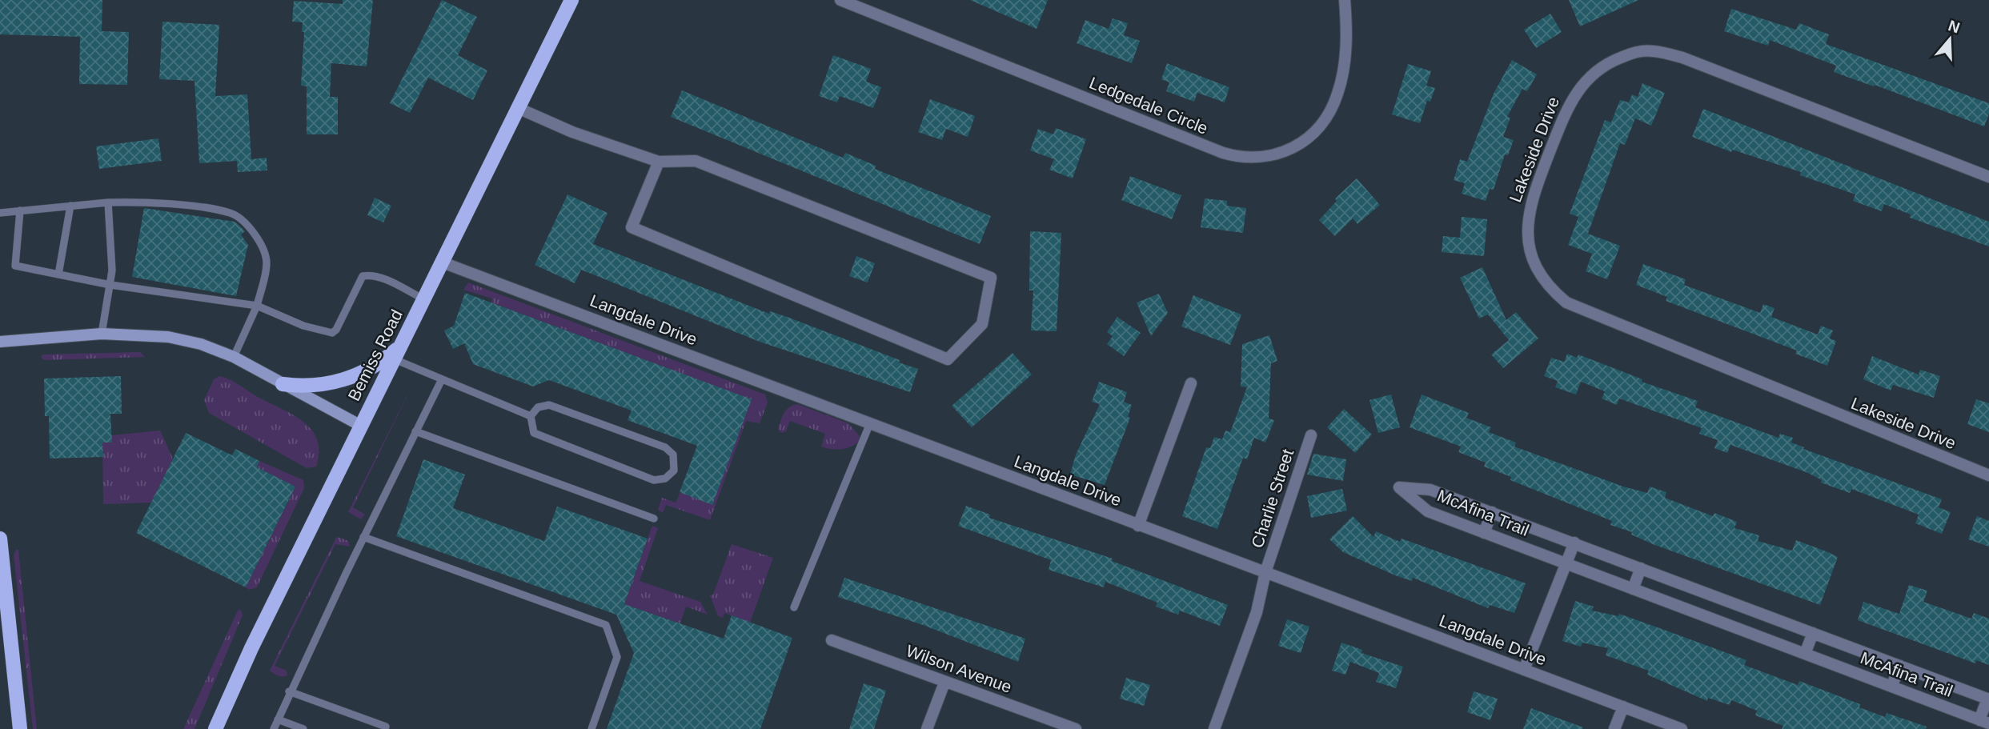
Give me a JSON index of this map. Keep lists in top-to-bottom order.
{
  "streets": {
    "main road": ["Bemiss Road"],
    "street": [
      "Ledgedale Circle",
      "Lakeside Drive",
      "Langdale Drive",
      "Charlie Street",
      "McAfina Trail",
      "Wilson Avenue"
    ]
  },
  "crossings": [
    ["Langdale Drive", "Bemiss Road"],
    ["Langdale Drive", "Charlie Street"]
  ],
  "north": "top"
}
